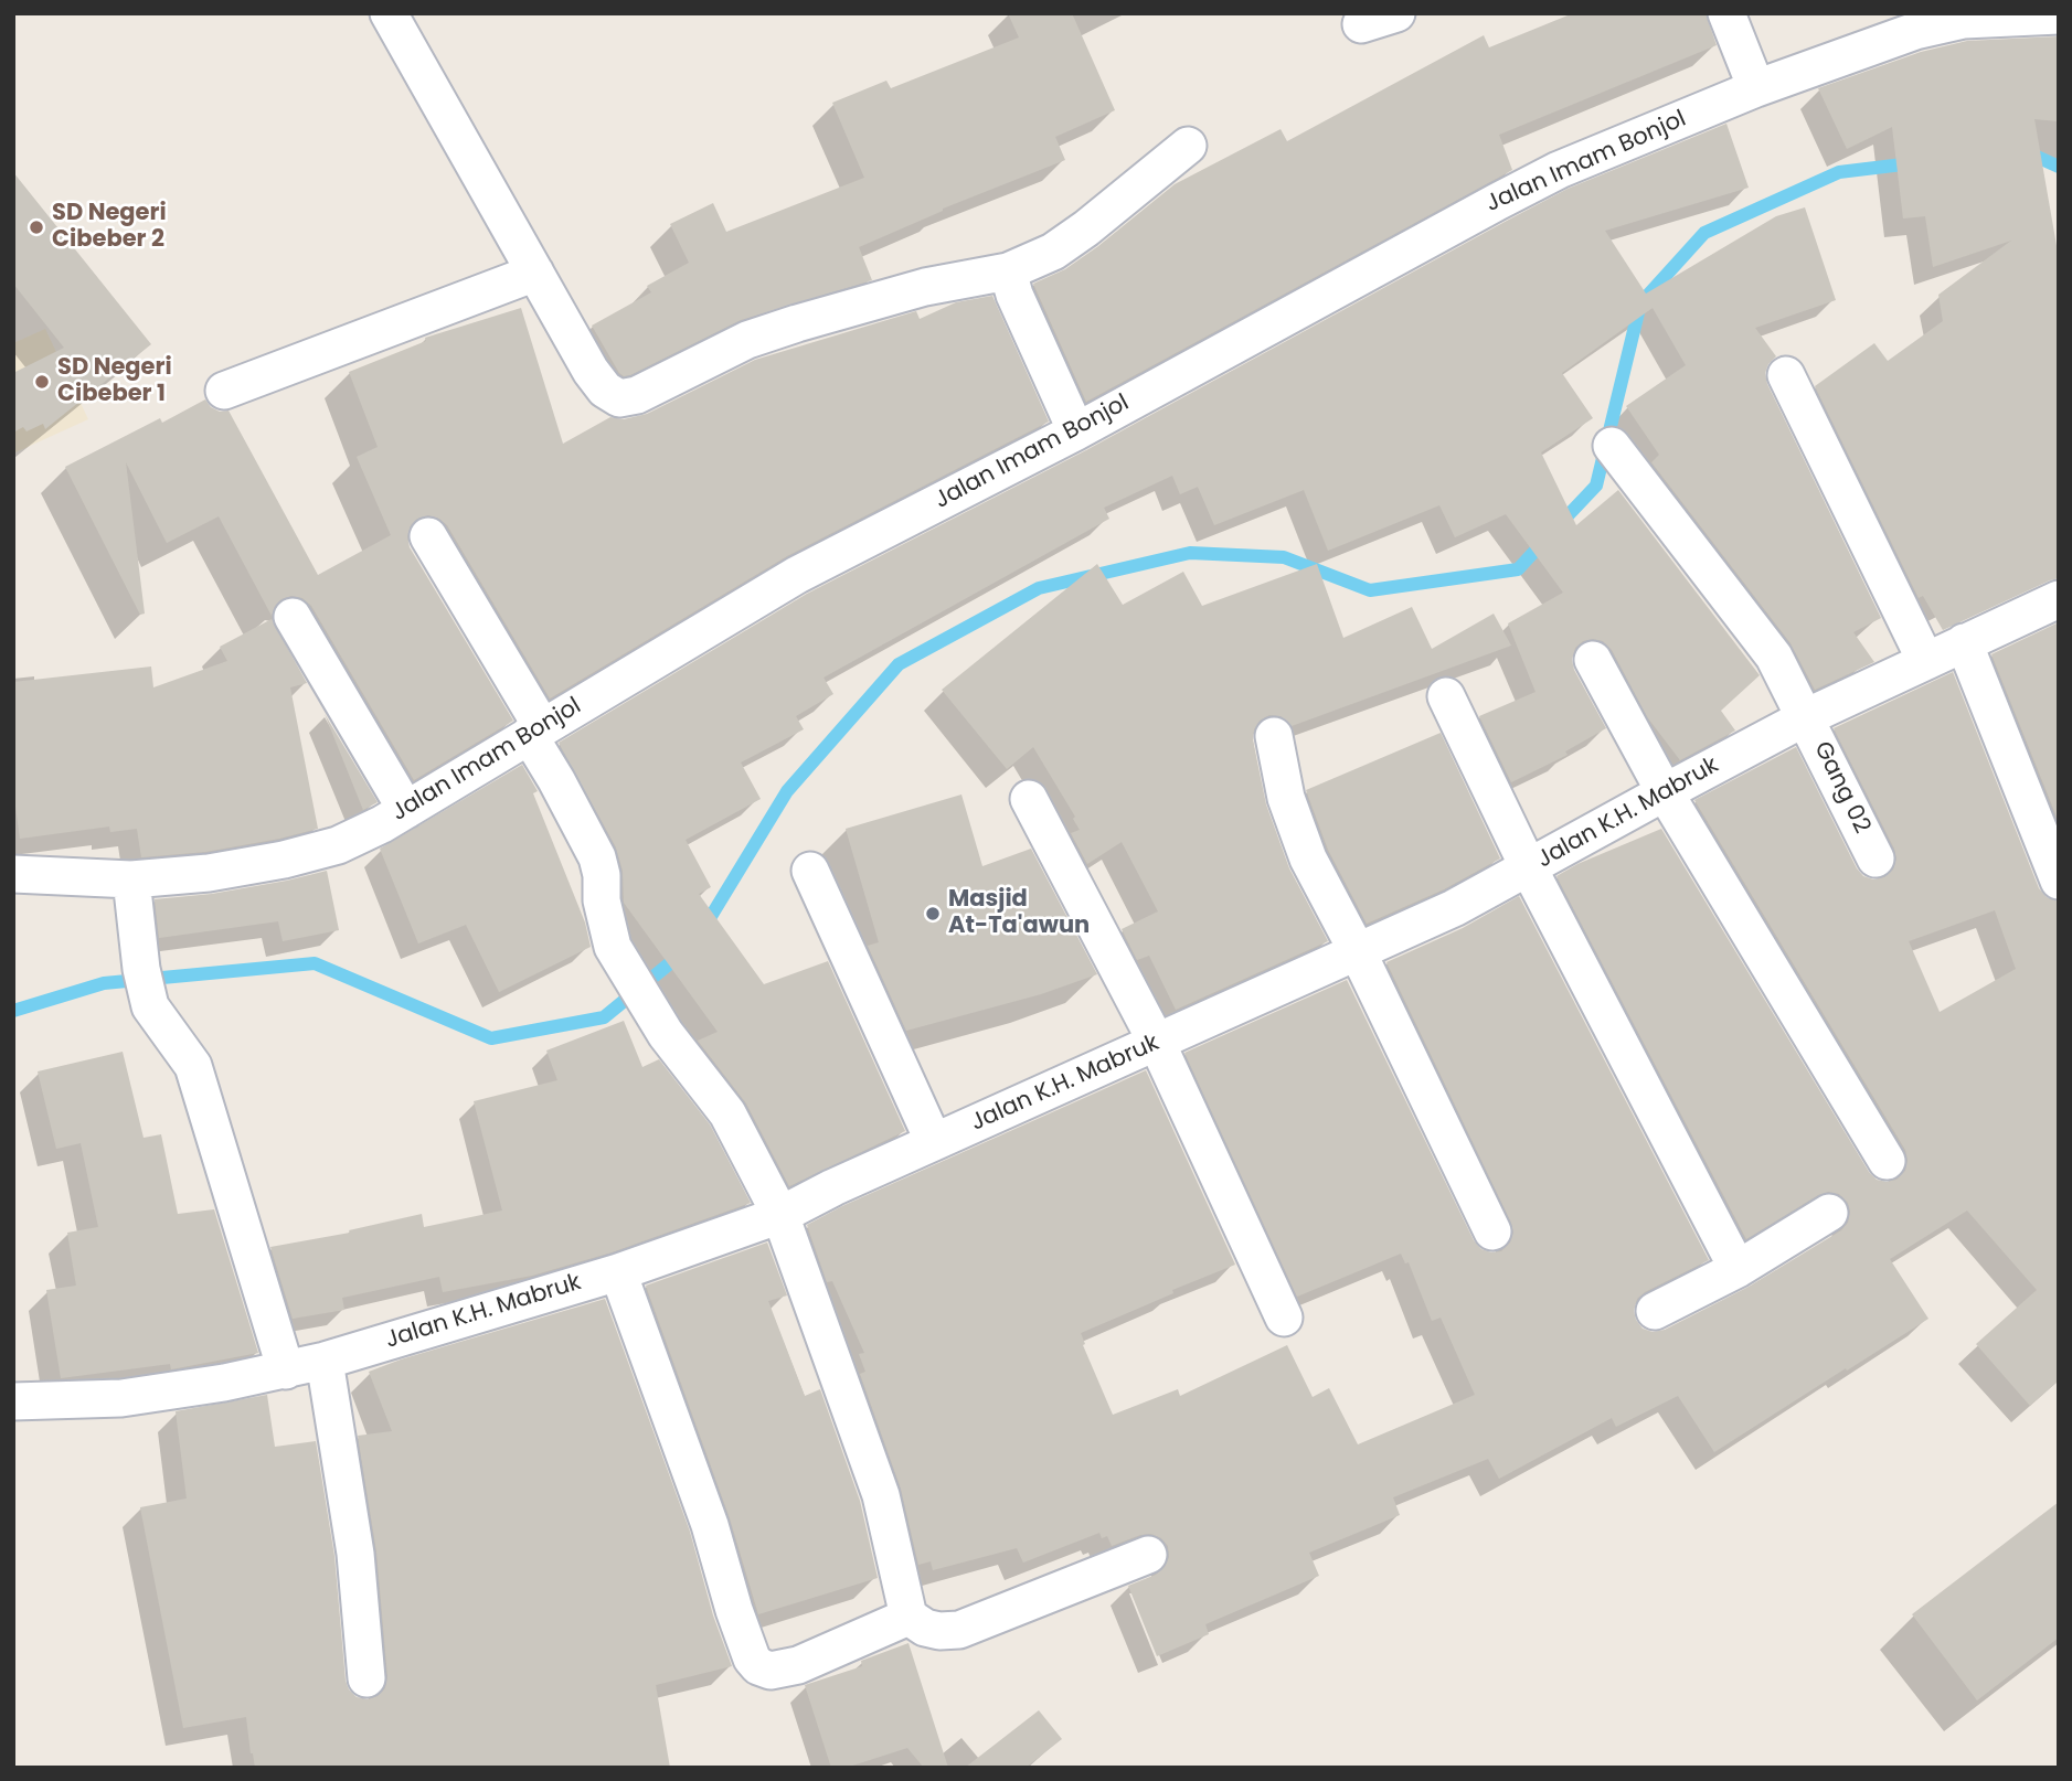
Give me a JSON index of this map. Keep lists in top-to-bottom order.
{
  "streets": {
    "street": ["Jalan Imam Bonjol", "Gang 02", "Jalan K.H. Mabruk"]
  },
  "crossings": [
    ["Gang 02", "Jalan K.H. Mabruk"]
  ],
  "places": ["SD Negeri Cibeber 2", "SD Negeri Cibeber 1", "Masjid At-Ta'awun"]
}
